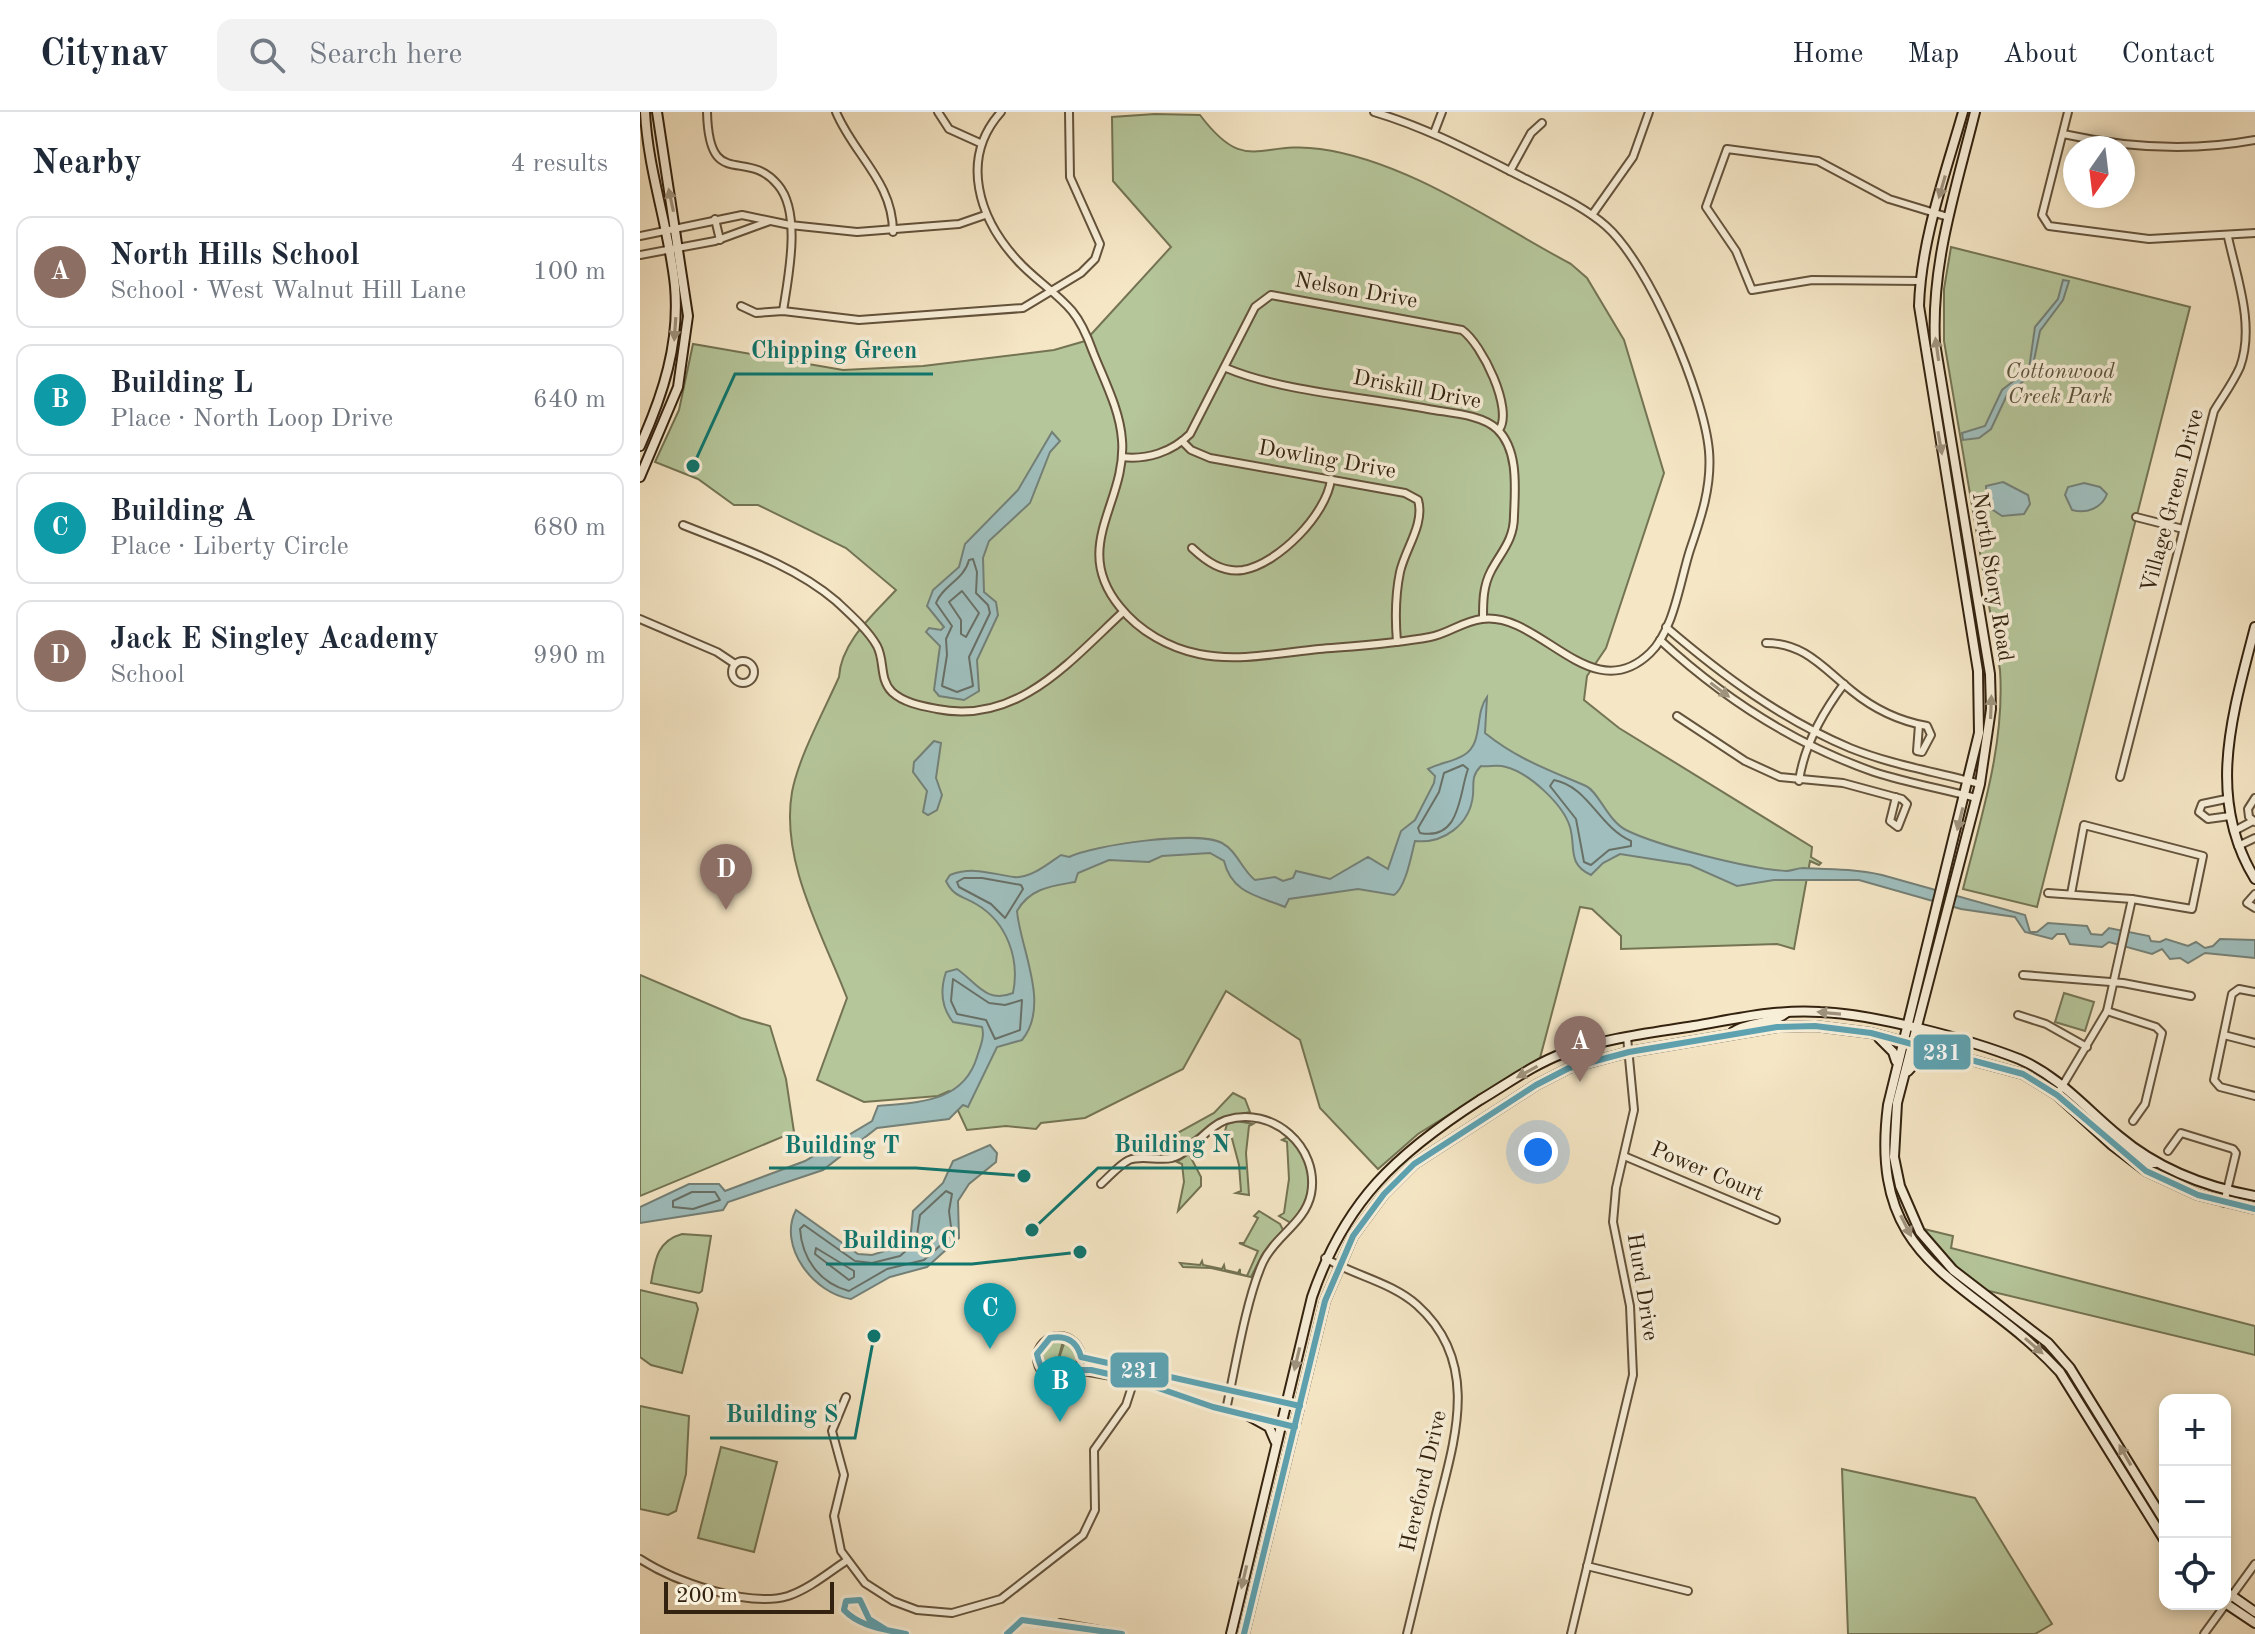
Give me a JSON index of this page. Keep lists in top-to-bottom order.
{
  "streets": {
    "main road": ["North Story Road"],
    "street": [
      "Nelson Drive",
      "Driskill Drive",
      "Dowling Drive",
      "Village Green Drive",
      "Power Court",
      "Hurd Drive",
      "Hereford Drive"
    ]
  },
  "crossings": [
    ["Nelson Drive", "Driskill Drive"],
    ["Nelson Drive", "Dowling Drive"],
    ["Power Court", "Hurd Drive"]
  ],
  "parks": ["Cottonwood Creek Park"],
  "places": [
    "Chipping Green",
    "Building T",
    "Building N",
    "Building C",
    "Building S"
  ],
  "lines": ["transit line 231"],
  "scale_bar": "200 m",
  "north": "bottom",
  "page": {
    "header": "Citynav",
    "search": "Search here",
    "nav": [
      "Home",
      "Map",
      "About",
      "Contact"
    ],
    "heading": ["Nearby", "4 results"],
    "list": [
      {
        "mark": "A",
        "name": "North Hills School",
        "note": "School · West Walnut Hill Lane",
        "value": "100 m"
      },
      {
        "mark": "B",
        "name": "Building L",
        "note": "Place · North Loop Drive",
        "value": "640 m"
      },
      {
        "mark": "C",
        "name": "Building A",
        "note": "Place · Liberty Circle",
        "value": "680 m"
      },
      {
        "mark": "D",
        "name": "Jack E Singley Academy",
        "note": "School",
        "value": "990 m"
      }
    ],
    "pins": [
      "D",
      "A",
      "C",
      "B"
    ],
    "map_buttons": ["+", "−"],
    "scale": "200 m"
  }
}
